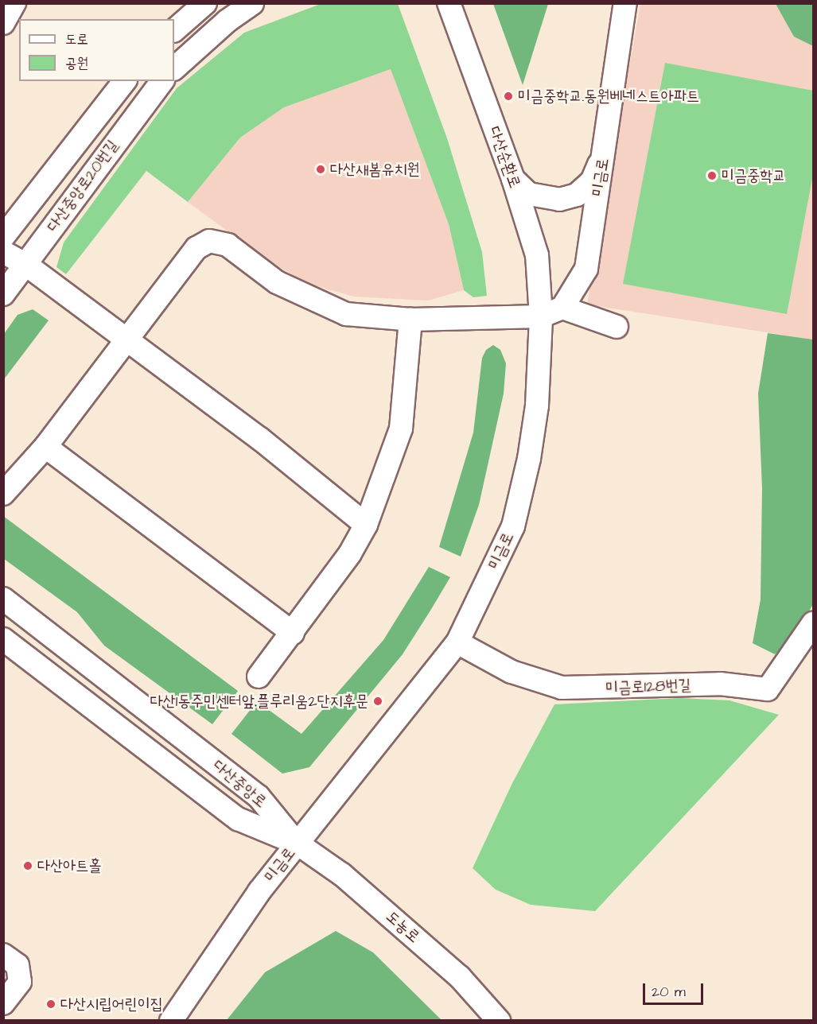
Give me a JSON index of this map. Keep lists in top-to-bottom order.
{
  "streets": {
    "street": [
      "다산순환로",
      "미금로",
      "다산중앙로20번길",
      "미금로128번길",
      "다산중앙로",
      "도농로"
    ]
  },
  "crossings": [
    ["다산순환로", "미금로"],
    ["미금로", "미금로128번길"],
    ["미금로", "다산중앙로"],
    ["미금로", "도농로"],
    ["다산중앙로", "도농로"]
  ],
  "places": [
    "미금중학교.동원베네스트아파트",
    "다산새봄유치원",
    "미금중학교",
    "다산1동주민센터앞.플루리움2단지후문",
    "다산아트홀",
    "다산시립어린이집"
  ],
  "legend": ["도로", "공원"],
  "scale_bar": "20 m"
}
